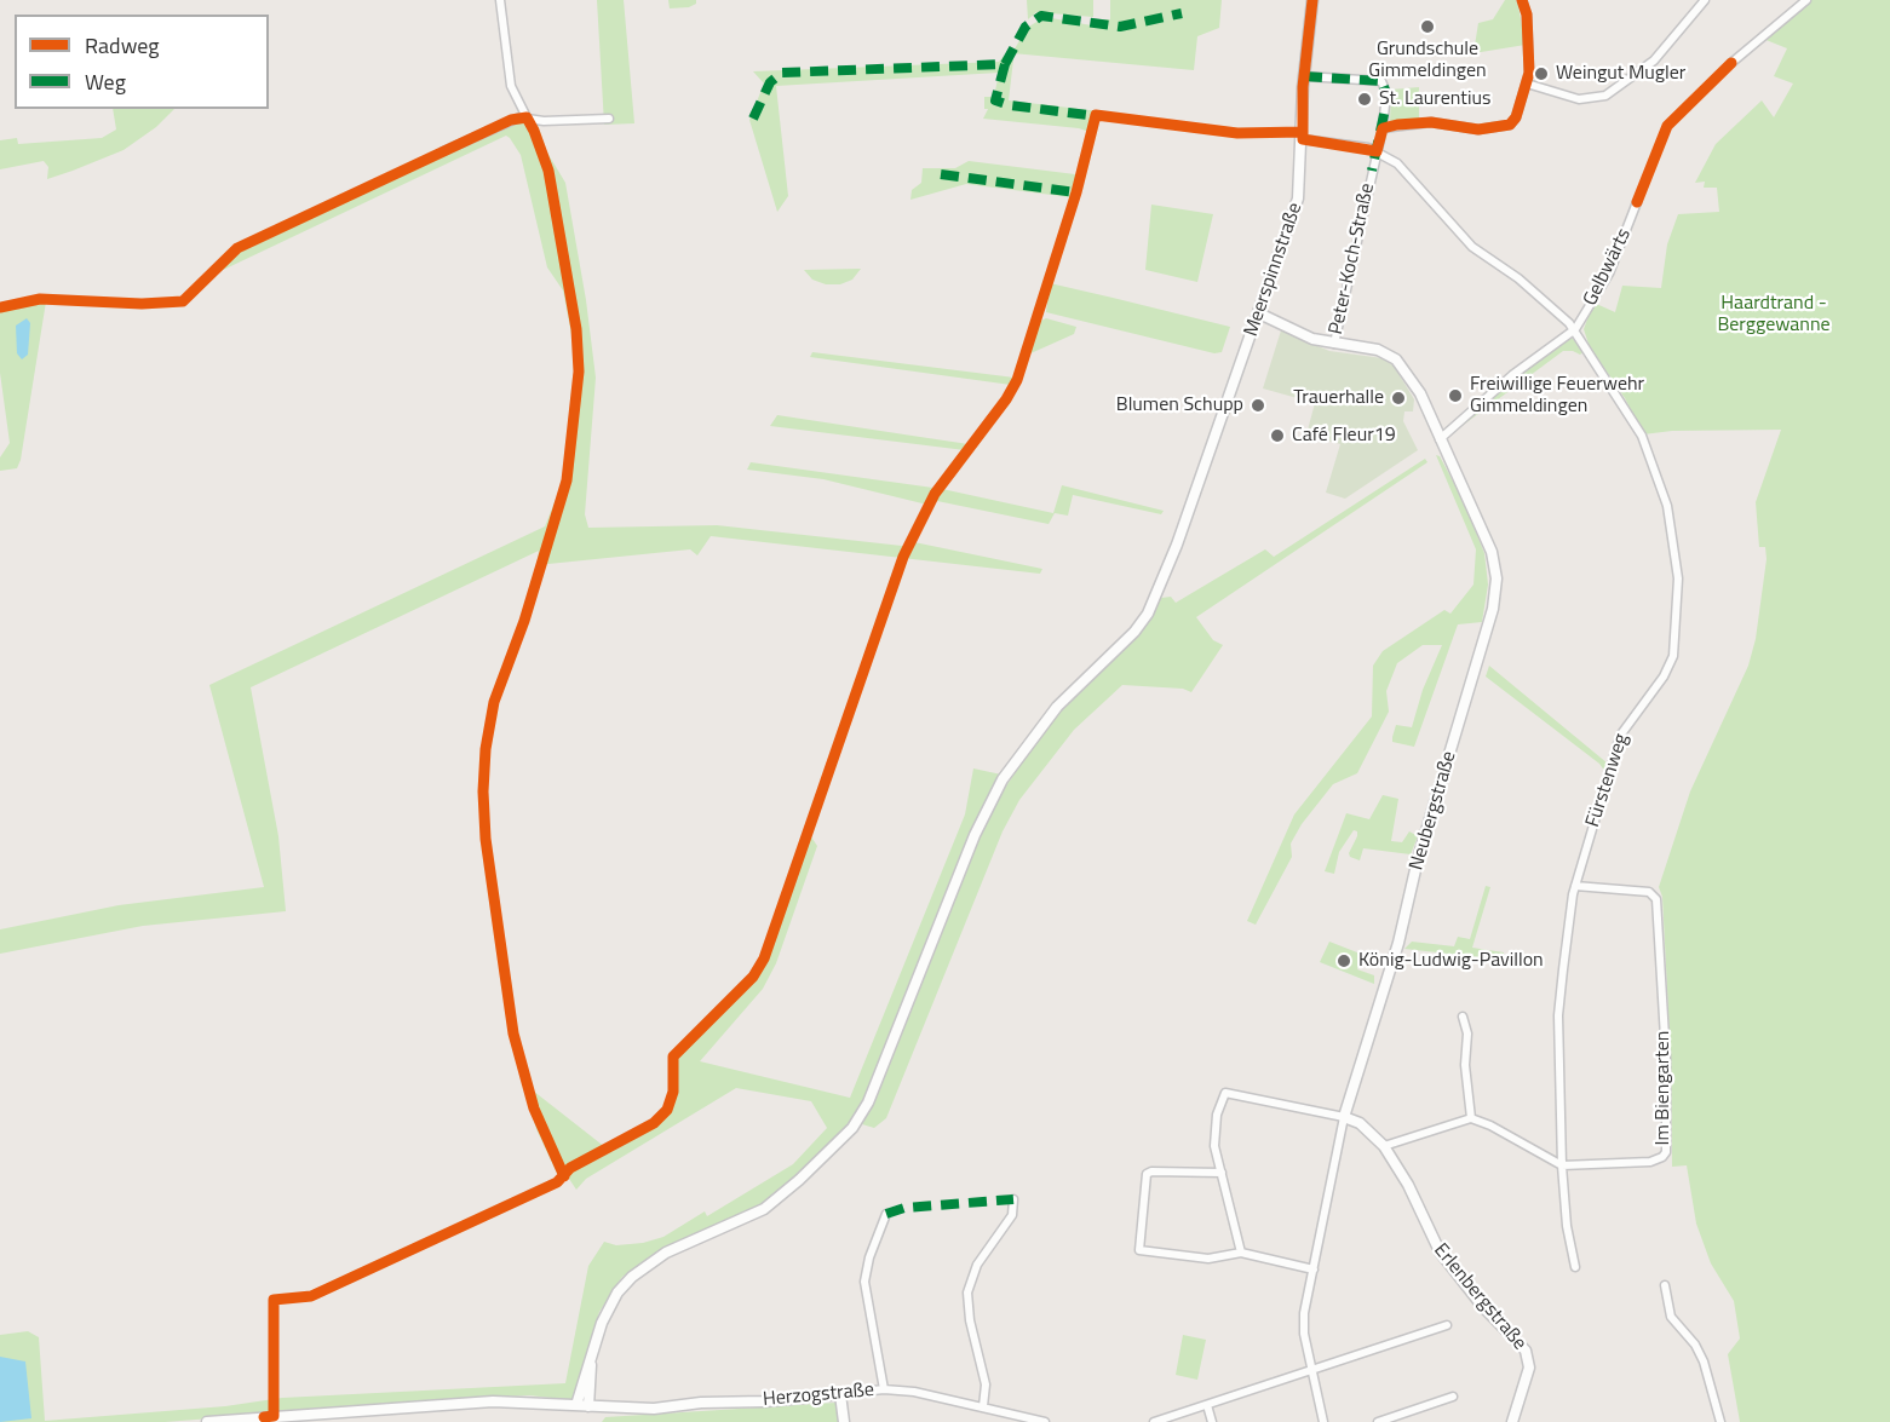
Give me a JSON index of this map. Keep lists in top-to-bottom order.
{
  "streets": {
    "street": [
      "Peter-Koch-Straße",
      "Gelbwärts",
      "Meerspinnstraße",
      "Fürstenweg",
      "Neubergstraße",
      "Im Biengarten",
      "Erlenbergstraße",
      "Herzogstraße"
    ]
  },
  "crossings": [
    ["Peter-Koch-Straße", "Meerspinnstraße"],
    ["Peter-Koch-Straße", "Fürstenweg"],
    ["Peter-Koch-Straße", "Neubergstraße"],
    ["Gelbwärts", "Fürstenweg"],
    ["Meerspinnstraße", "Neubergstraße"],
    ["Fürstenweg", "Im Biengarten"],
    ["Neubergstraße", "Erlenbergstraße"]
  ],
  "parks": ["Haardtrand - Berggewanne"],
  "places": [
    "Grundschule Gimmeldingen",
    "Weingut Mugler",
    "St. Laurentius",
    "Freiwillige Feuerwehr Gimmeldingen",
    "Trauerhalle",
    "Blumen Schupp",
    "Café Fleur19",
    "König-Ludwig-Pavillon"
  ],
  "legend": ["Radweg", "Weg"]
}
